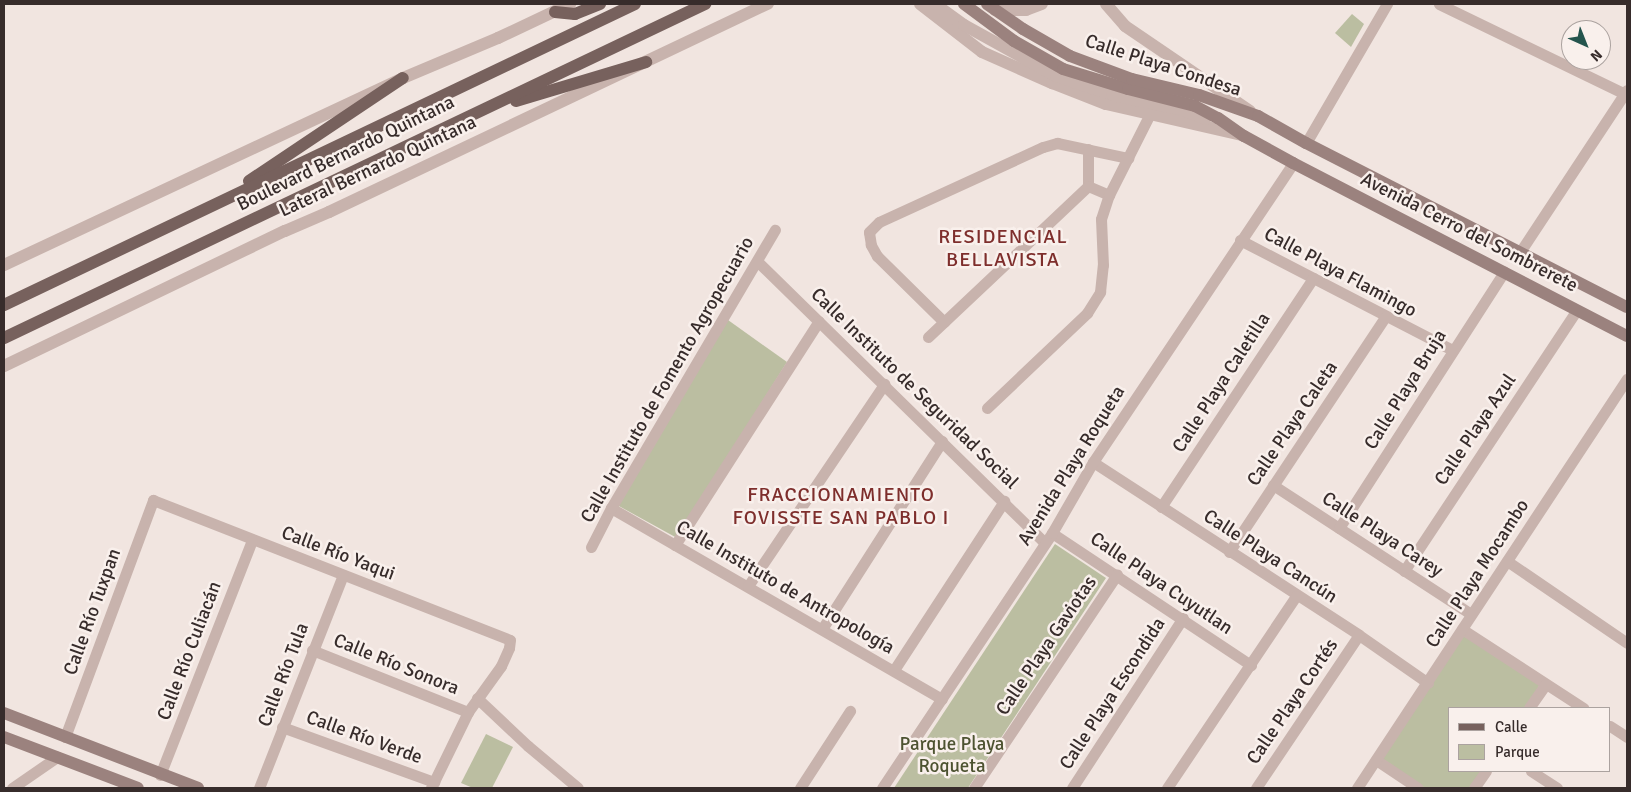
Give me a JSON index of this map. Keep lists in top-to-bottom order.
{
  "streets": {
    "main road": ["Calle Playa Condesa", "Boulevard Bernardo Quintana", "Avenida Cerro del Sombrerete"],
    "street": [
      "Lateral Bernardo Quintana",
      "Calle Playa Flamingo",
      "Calle Instituto de Fomento Agropecuario",
      "Calle Playa Caletilla",
      "Calle Instituto de Seguridad Social",
      "Calle Playa Bruja",
      "Calle Playa Caleta",
      "Calle Playa Azul",
      "Avenida Playa Roqueta",
      "Calle Playa Carey",
      "Calle Río Yaqui",
      "Calle Playa Cancún",
      "Calle Playa Mocambo",
      "Calle Playa Cuyutlan",
      "Calle Instituto de Antropología",
      "Calle Río Tuxpan",
      "Calle Playa Gaviotas",
      "Calle Río Culiacán",
      "Calle Río Sonora",
      "Calle Río Tula",
      "Calle Playa Escondida",
      "Calle Playa Cortés",
      "Calle Río Verde"
    ]
  },
  "crossings": [
    ["Calle Playa Condesa", "Avenida Cerro del Sombrerete"],
    ["Calle Playa Condesa", "Avenida Playa Roqueta"],
    ["Avenida Cerro del Sombrerete", "Calle Playa Bruja"],
    ["Avenida Cerro del Sombrerete", "Calle Playa Azul"],
    ["Avenida Cerro del Sombrerete", "Avenida Playa Roqueta"],
    ["Calle Playa Flamingo", "Calle Playa Caletilla"],
    ["Calle Playa Flamingo", "Calle Playa Bruja"],
    ["Calle Playa Flamingo", "Calle Playa Caleta"],
    ["Calle Playa Flamingo", "Avenida Playa Roqueta"],
    ["Calle Instituto de Fomento Agropecuario", "Calle Instituto de Seguridad Social"],
    ["Calle Instituto de Fomento Agropecuario", "Calle Instituto de Antropología"],
    ["Calle Playa Caletilla", "Calle Playa Cancún"],
    ["Calle Instituto de Seguridad Social", "Avenida Playa Roqueta"],
    ["Calle Playa Bruja", "Calle Playa Carey"],
    ["Calle Playa Caleta", "Calle Playa Carey"],
    ["Calle Playa Caleta", "Calle Playa Cancún"],
    ["Calle Playa Azul", "Calle Playa Carey"],
    ["Avenida Playa Roqueta", "Calle Playa Cancún"],
    ["Avenida Playa Roqueta", "Calle Playa Cuyutlan"],
    ["Avenida Playa Roqueta", "Calle Instituto de Antropología"],
    ["Calle Playa Carey", "Calle Playa Mocambo"],
    ["Calle Río Yaqui", "Calle Río Tuxpan"],
    ["Calle Río Yaqui", "Calle Río Culiacán"],
    ["Calle Río Yaqui", "Calle Río Tula"],
    ["Calle Playa Cancún", "Calle Playa Mocambo"],
    ["Calle Playa Cancún", "Calle Playa Cortés"],
    ["Calle Playa Cuyutlan", "Calle Playa Gaviotas"],
    ["Calle Playa Cuyutlan", "Calle Playa Escondida"],
    ["Calle Río Sonora", "Calle Río Tula"],
    ["Calle Río Tula", "Calle Río Verde"]
  ],
  "districts": ["RESIDENCIAL BELLAVISTA", "FRACCIONAMIENTO FOVISSTE SAN PABLO I"],
  "parks": ["Parque Playa Roqueta"],
  "legend": ["Calle", "Parque"],
  "north": "bottom right"
}
